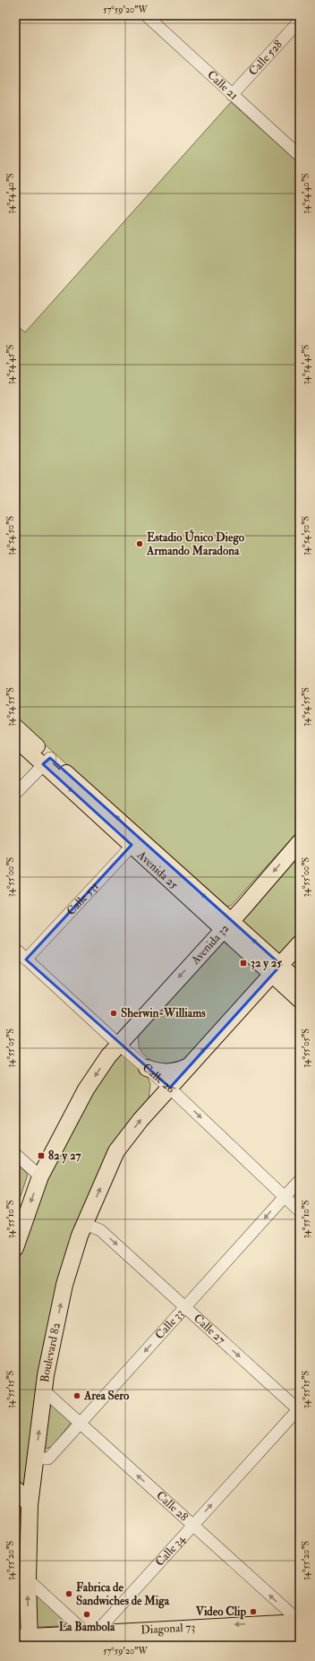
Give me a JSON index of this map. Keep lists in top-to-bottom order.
{
  "streets": {
    "highway": ["Avenida 32", "Boulevard 82"],
    "main road": ["Avenida 25", "Diagonal 73"],
    "street": [
      "Calle 528",
      "Calle 21",
      "Calle 531",
      "Calle 26",
      "Calle 33",
      "Calle 27",
      "Calle 28",
      "Calle 34"
    ]
  },
  "crossings": [
    ["Calle 528", "Calle 21"],
    ["Avenida 25", "Calle 531"],
    ["Avenida 25", "Avenida 32"],
    ["Calle 531", "Calle 26"],
    ["Avenida 32", "Calle 26"],
    ["Calle 26", "Calle 33"],
    ["Calle 26", "Boulevard 82"],
    ["Calle 33", "Calle 27"],
    ["Calle 33", "Boulevard 82"],
    ["Calle 33", "Calle 28"],
    ["Calle 27", "Boulevard 82"],
    ["Calle 27", "Calle 34"],
    ["Boulevard 82", "Calle 28"],
    ["Boulevard 82", "Diagonal 73"],
    ["Calle 28", "Calle 34"],
    ["Calle 28", "Diagonal 73"],
    ["Calle 34", "Diagonal 73"]
  ],
  "one_way": [
    "Calle 26",
    "Calle 33",
    "Calle 27",
    "Calle 28",
    "Calle 34"
  ],
  "places": {
    "other": [
      "Estadio Único Diego Armando Maradona",
      "Sherwin-Williams",
      "Area Sero",
      "Fabrica de Sandwiches de Miga",
      "Video Clip",
      "La Bambola"
    ],
    "transit": ["32 y 25", "82 y 27"]
  },
  "coordinates": [
    "57°59'20\"W",
    "34°54'40\"S",
    "34°54'45\"S",
    "34°54'50\"S",
    "34°54'55\"S",
    "34°55'00\"S",
    "34°55'05\"S",
    "34°55'10\"S",
    "34°55'15\"S",
    "34°55'20\"S"
  ]
}
